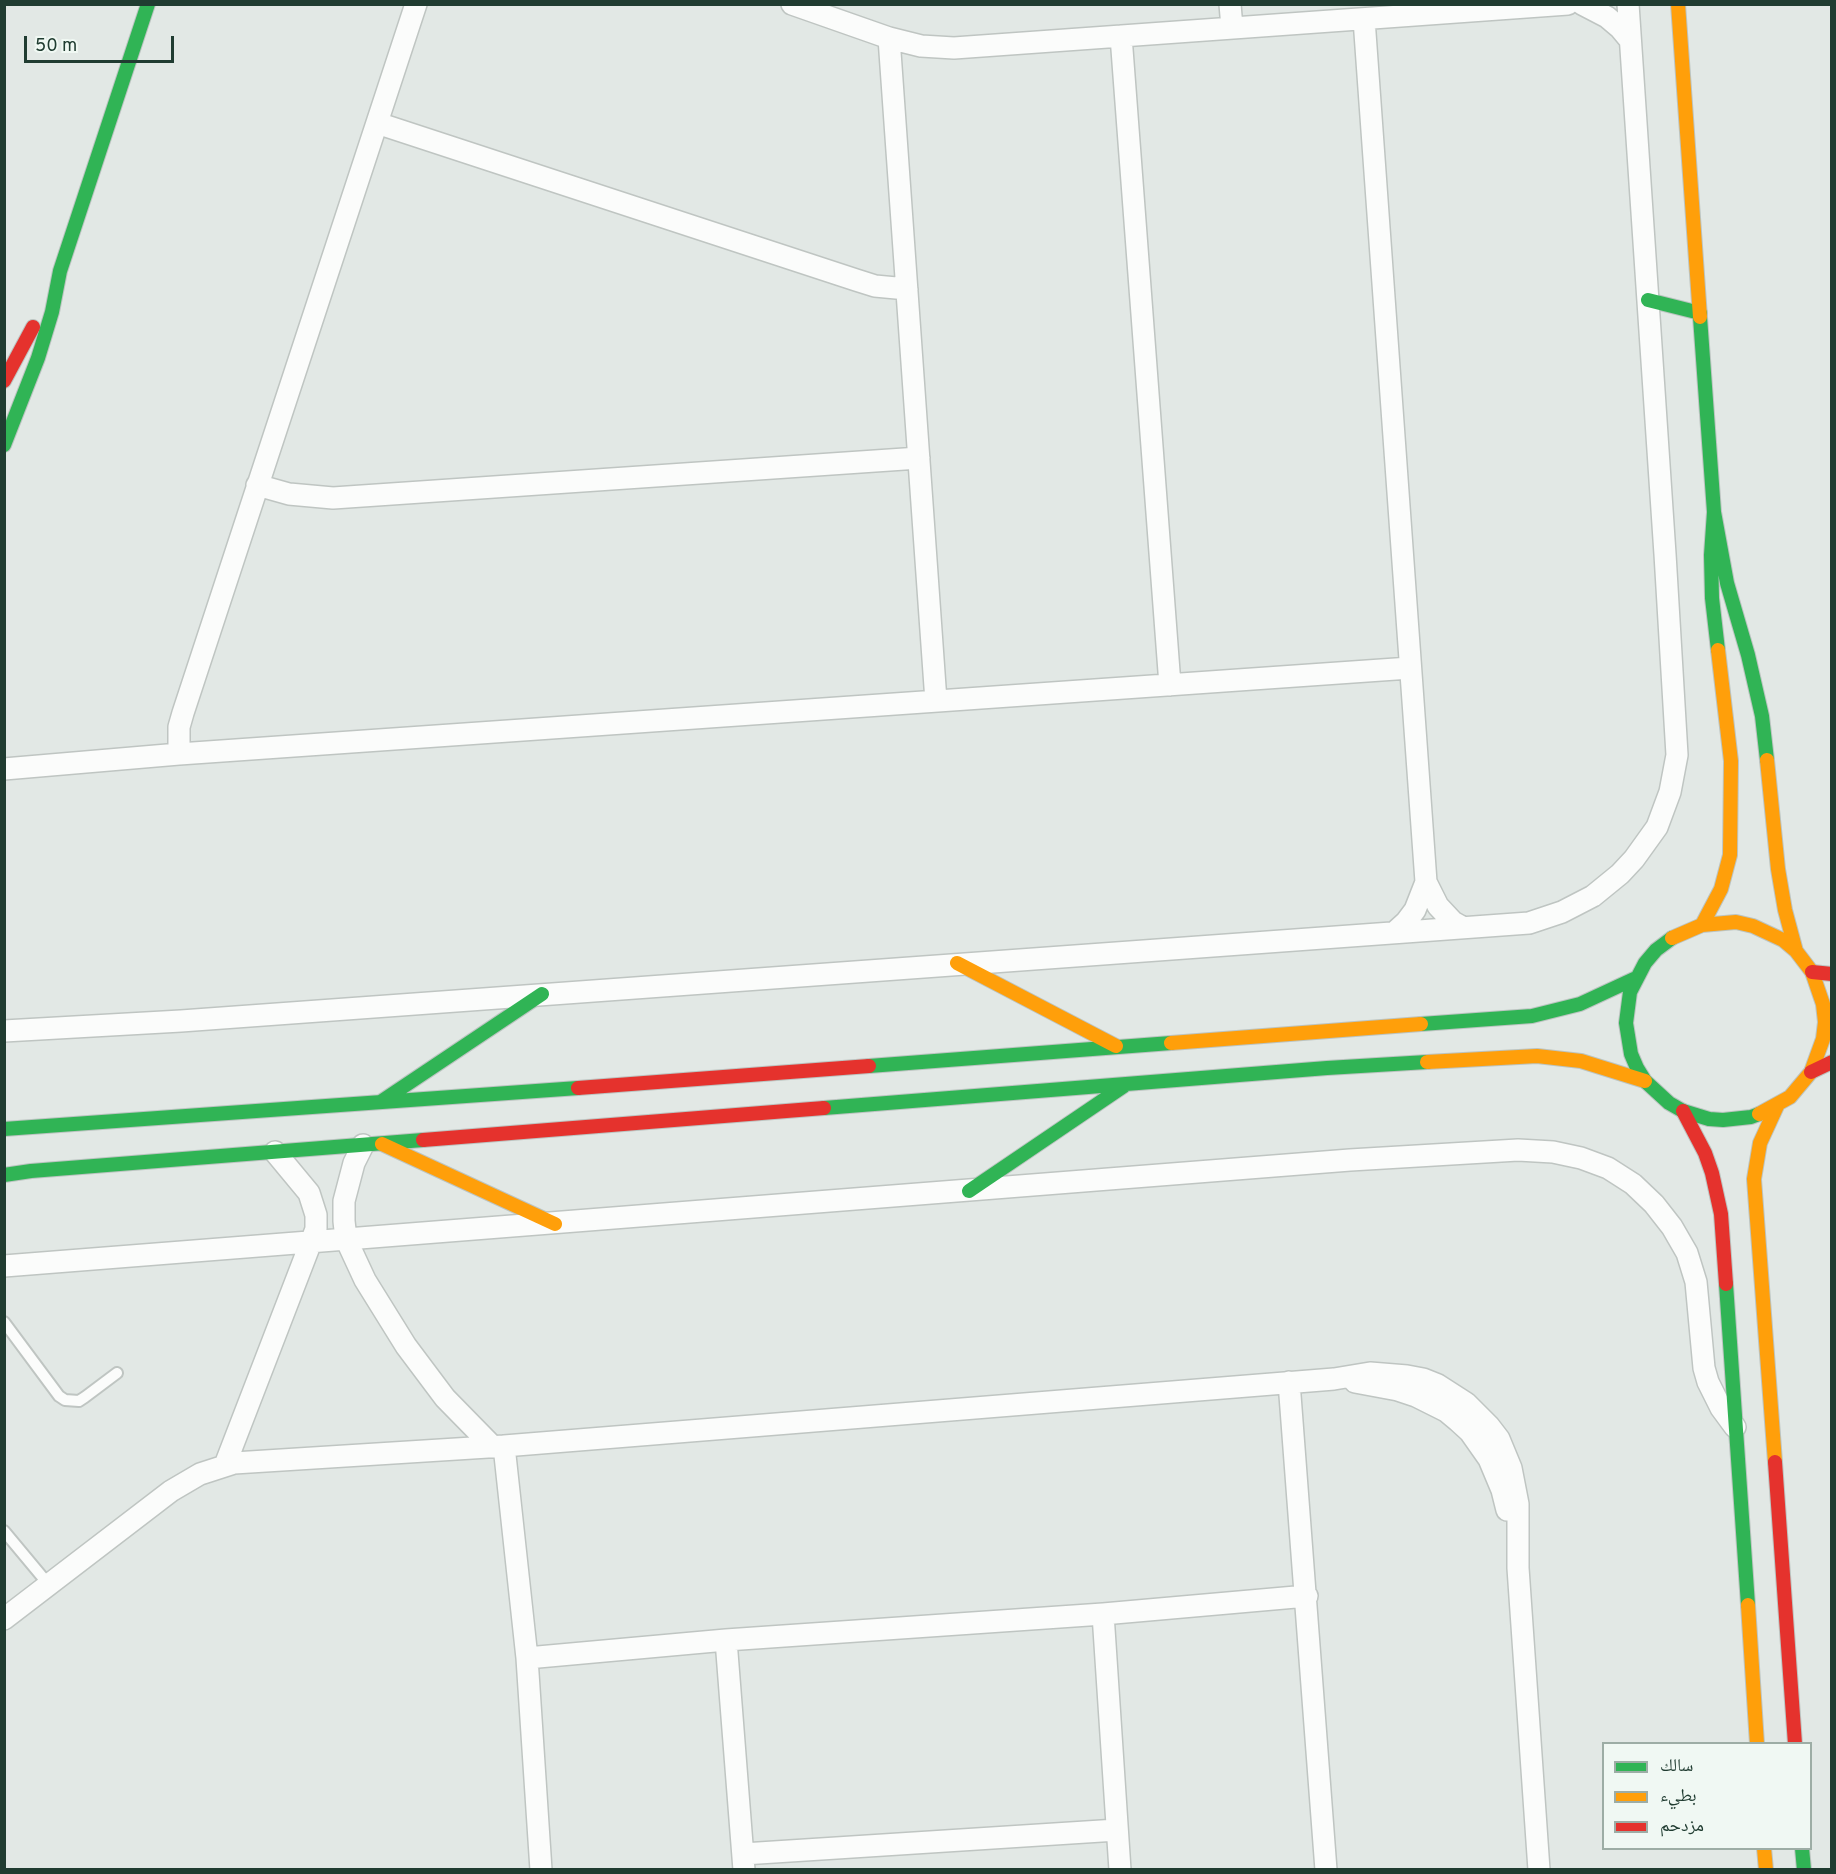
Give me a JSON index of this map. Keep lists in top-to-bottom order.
{
  "legend": ["سالك", "بطيء", "مزدحم"],
  "scale_bar": "50 m"
}
